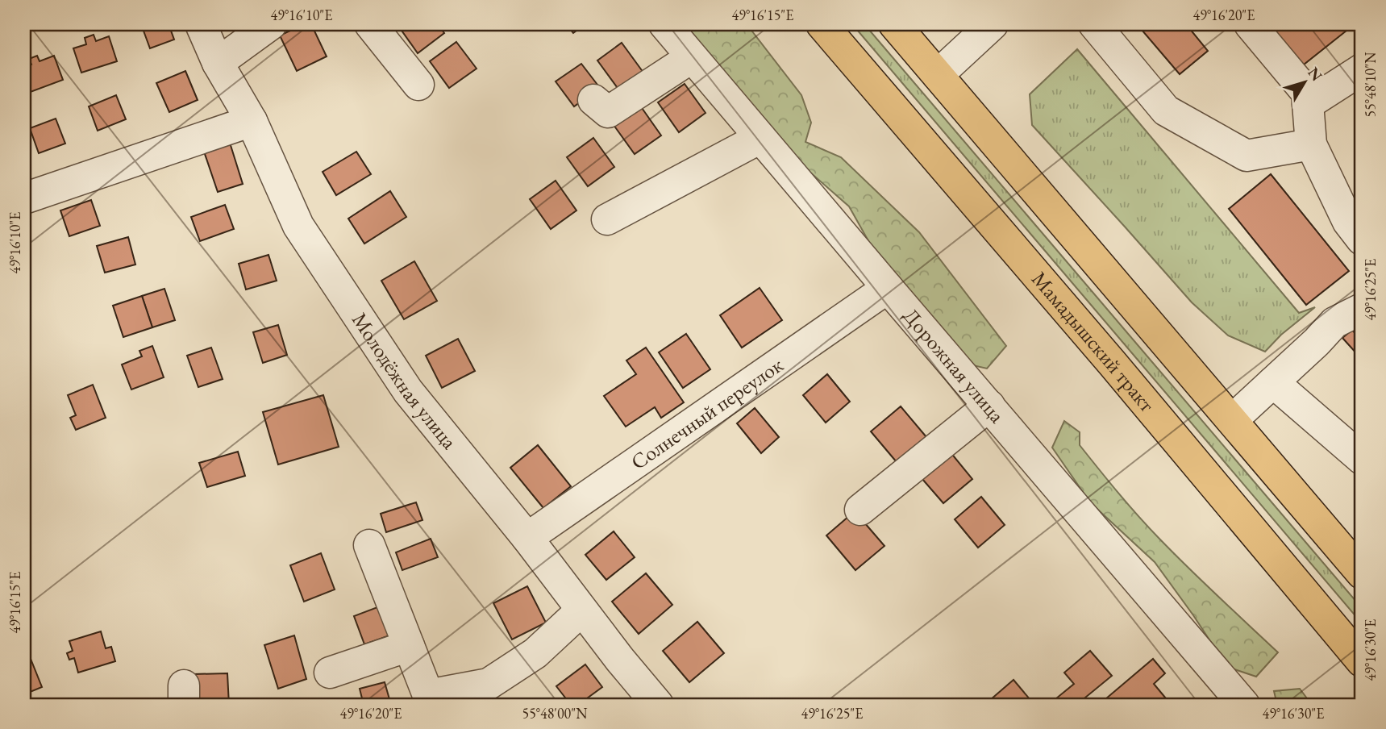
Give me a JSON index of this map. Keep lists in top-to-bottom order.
{
  "streets": {
    "main road": ["Мамадышский тракт"],
    "street": ["Дорожная улица", "Молодёжная улица", "Солнечный переулок"]
  },
  "crossings": [
    ["Дорожная улица", "Солнечный переулок"],
    ["Молодёжная улица", "Солнечный переулок"]
  ],
  "north": "top right",
  "coordinates": [
    "49°16'10\"E",
    "49°16'15\"E",
    "49°16'20\"E",
    "55°48'10\"N",
    "49°16'25\"E",
    "49°16'30\"E",
    "55°48'00\"N"
  ]
}
